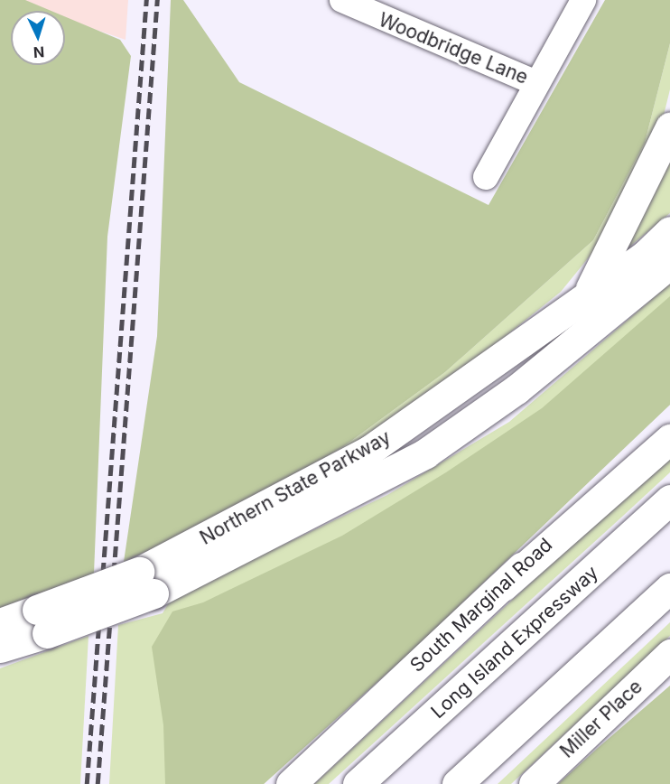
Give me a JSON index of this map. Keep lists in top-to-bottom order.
{
  "streets": {
    "main road": [
      "Northern State Parkway",
      "South Marginal Road",
      "Long Island Expressway",
      "Miller Place"
    ],
    "street": ["Woodbridge Lane"]
  },
  "north": "bottom"
}
